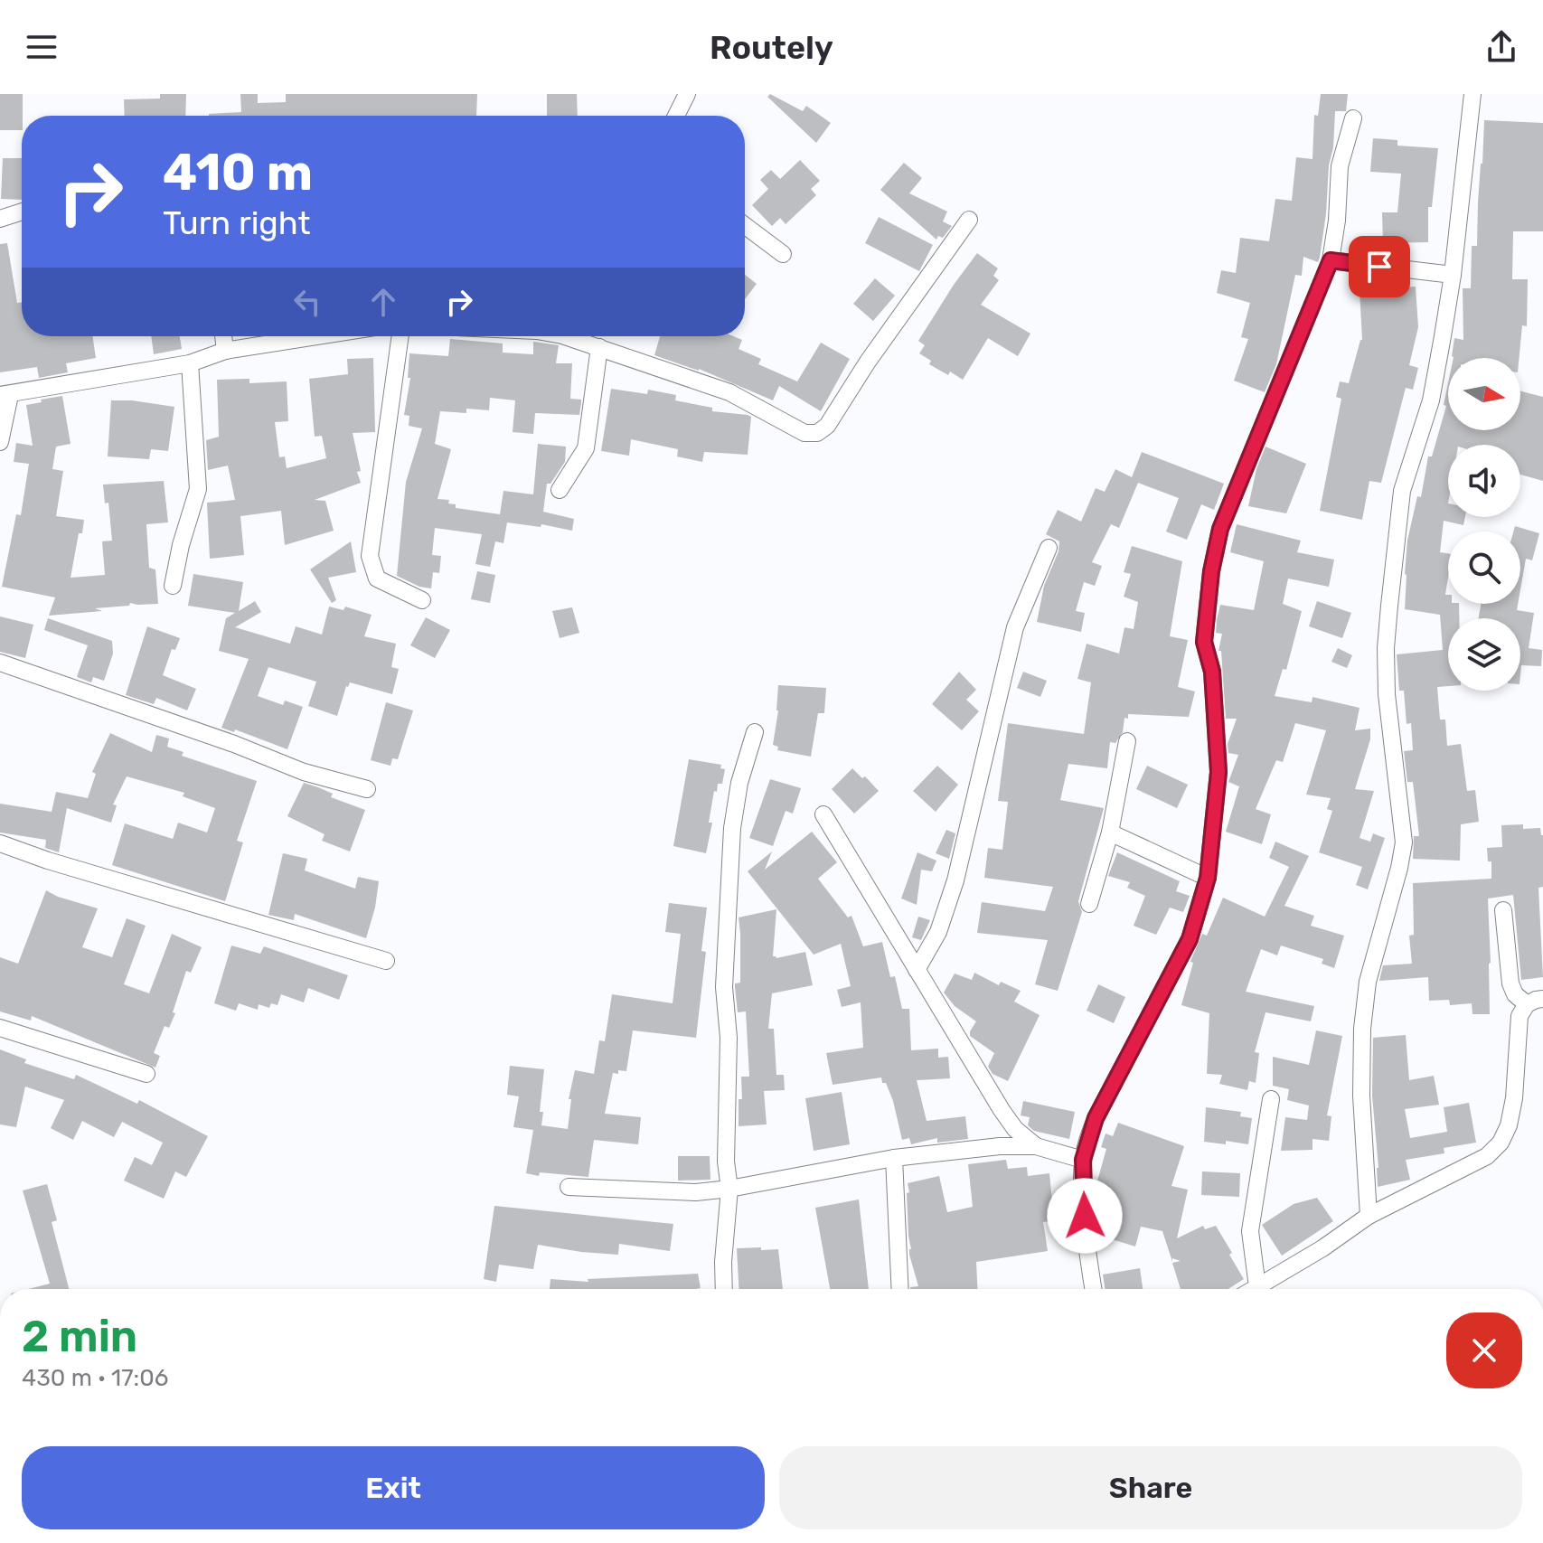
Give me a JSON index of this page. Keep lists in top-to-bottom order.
{
  "north": "right",
  "page": {
    "header": "Routely",
    "turn": ["410 m", "Turn right"],
    "heading": ["2 min", "430 m · 17:06"],
    "buttons": ["Exit", "Share"]
  }
}
